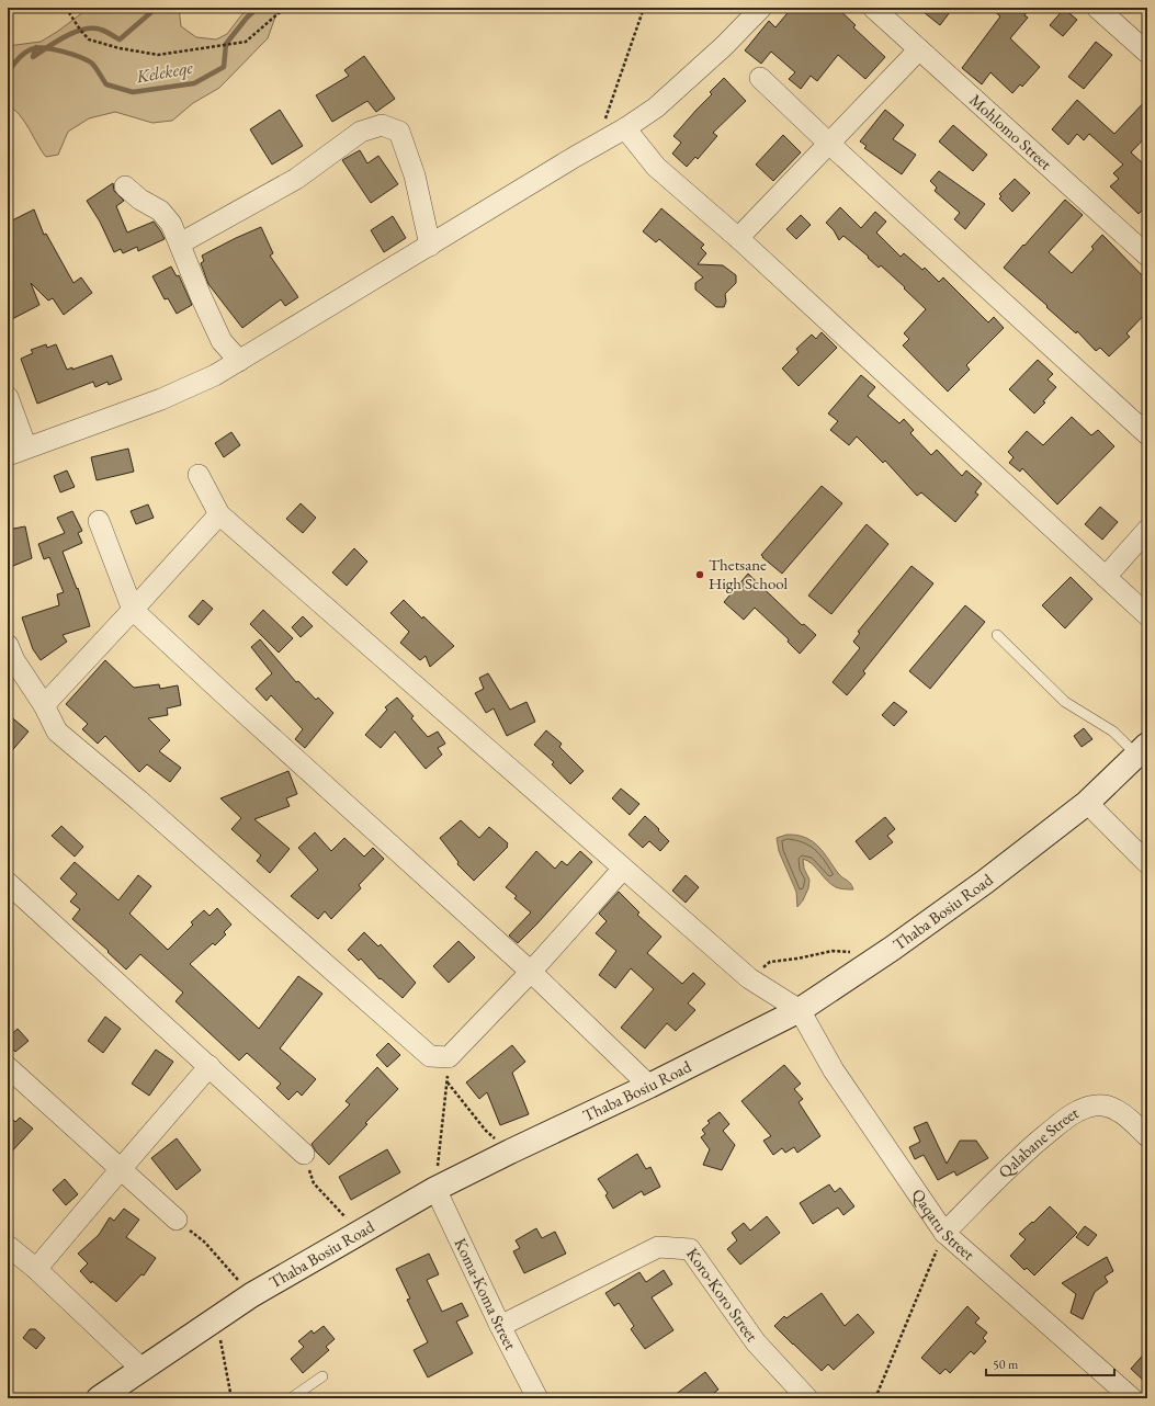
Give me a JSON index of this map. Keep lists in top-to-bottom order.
{
  "streets": {
    "street": [
      "Mohlomo Street",
      "Thaba Bosiu Road",
      "Qalabane Street",
      "Qaqatu Street",
      "Koma-Koma Street",
      "Koro-Koro Street"
    ]
  },
  "crossings": [
    ["Thaba Bosiu Road", "Qaqatu Street"],
    ["Thaba Bosiu Road", "Koma-Koma Street"],
    ["Qalabane Street", "Qaqatu Street"],
    ["Koma-Koma Street", "Koro-Koro Street"]
  ],
  "water": ["Kelekeqe"],
  "places": ["Thetsane High School"],
  "scale_bar": "50 m"
}
